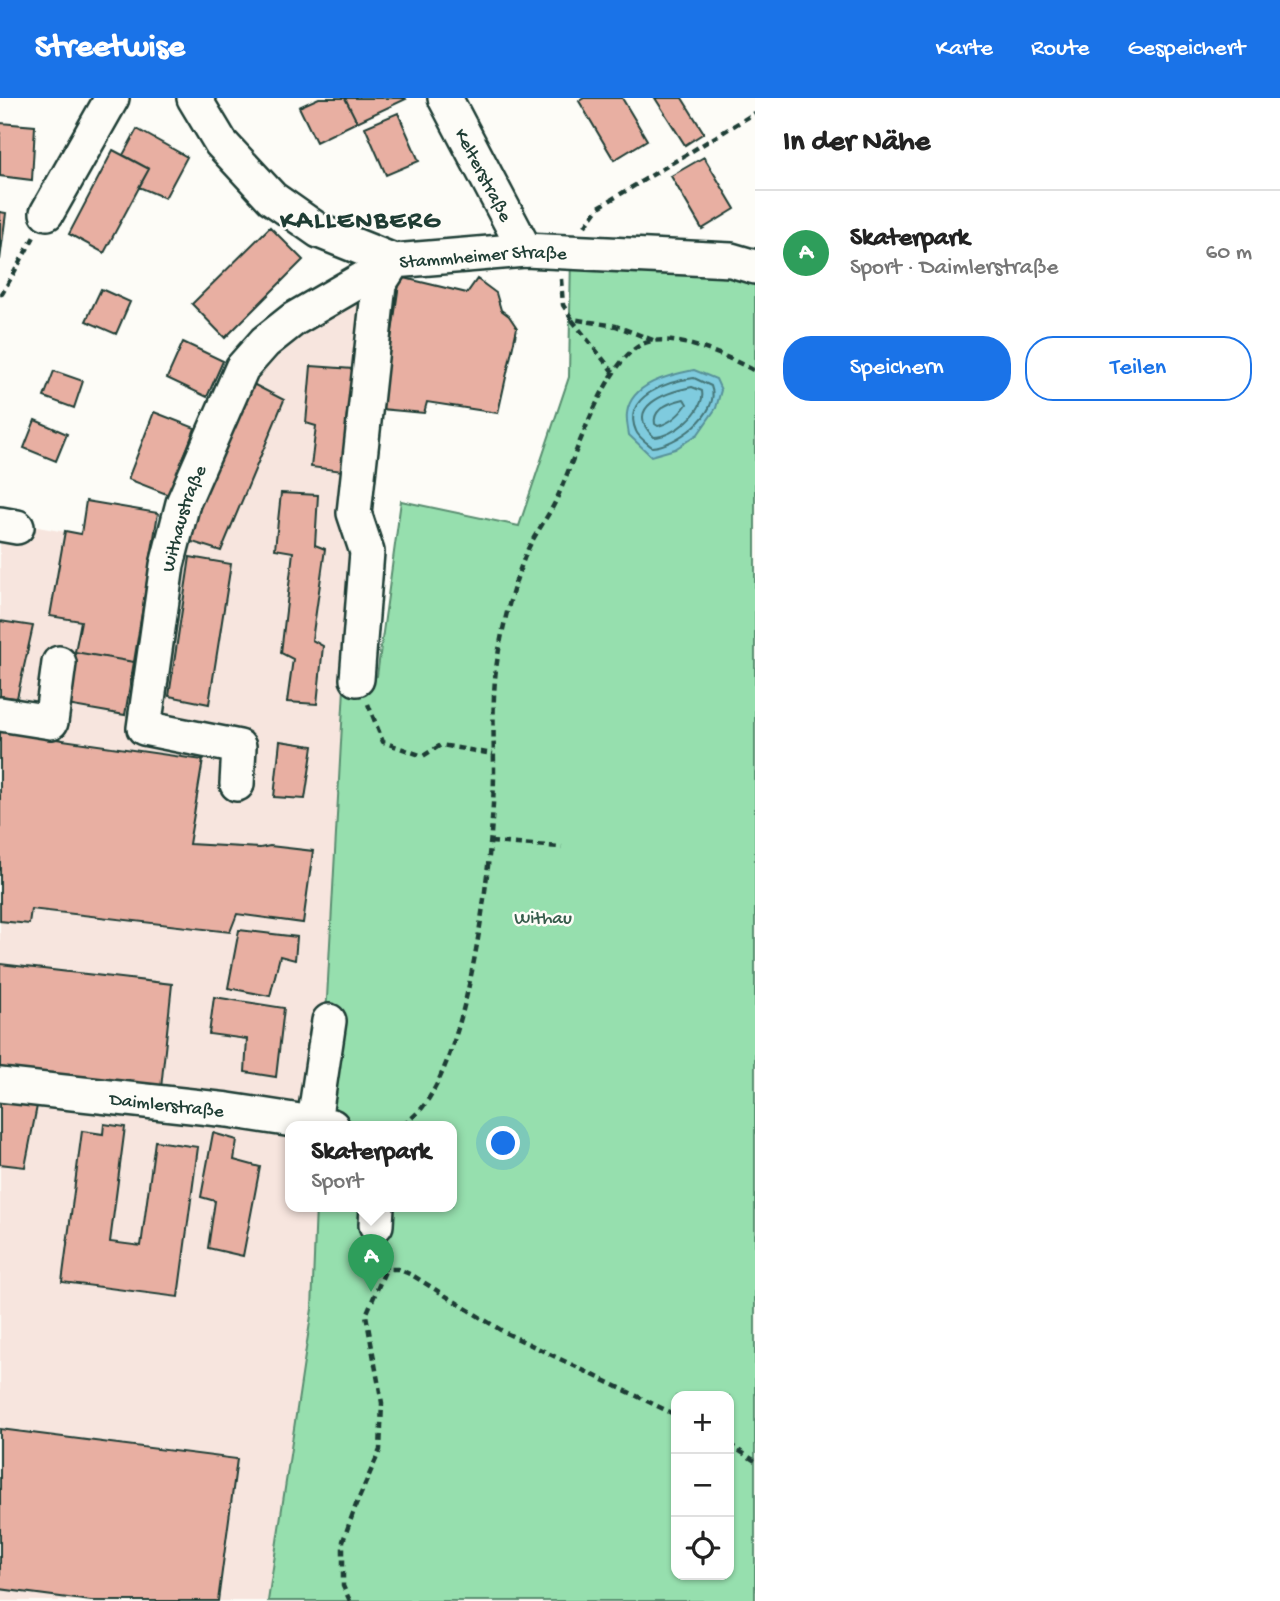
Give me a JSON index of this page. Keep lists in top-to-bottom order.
{
  "streets": {
    "street": [
      "Kelterstraße",
      "Stammheimer Straße",
      "Withaustraße",
      "Daimlerstraße"
    ]
  },
  "crossings": [
    ["Kelterstraße", "Stammheimer Straße"],
    ["Stammheimer Straße", "Withaustraße"]
  ],
  "districts": ["KALLENBERG"],
  "parks": ["Withau"],
  "page": {
    "header": "Streetwise",
    "nav": ["Karte", "Route", "Gespeichert"],
    "heading": "In der Nähe",
    "list": [
      {
        "mark": "A",
        "name": "Skaterpark",
        "note": "Sport · Daimlerstraße",
        "value": "60 m"
      }
    ],
    "buttons": ["Speichern", "Teilen"],
    "popup": ["Skaterpark", "Sport"],
    "pins": "A",
    "map_buttons": ["+", "−"]
  }
}
